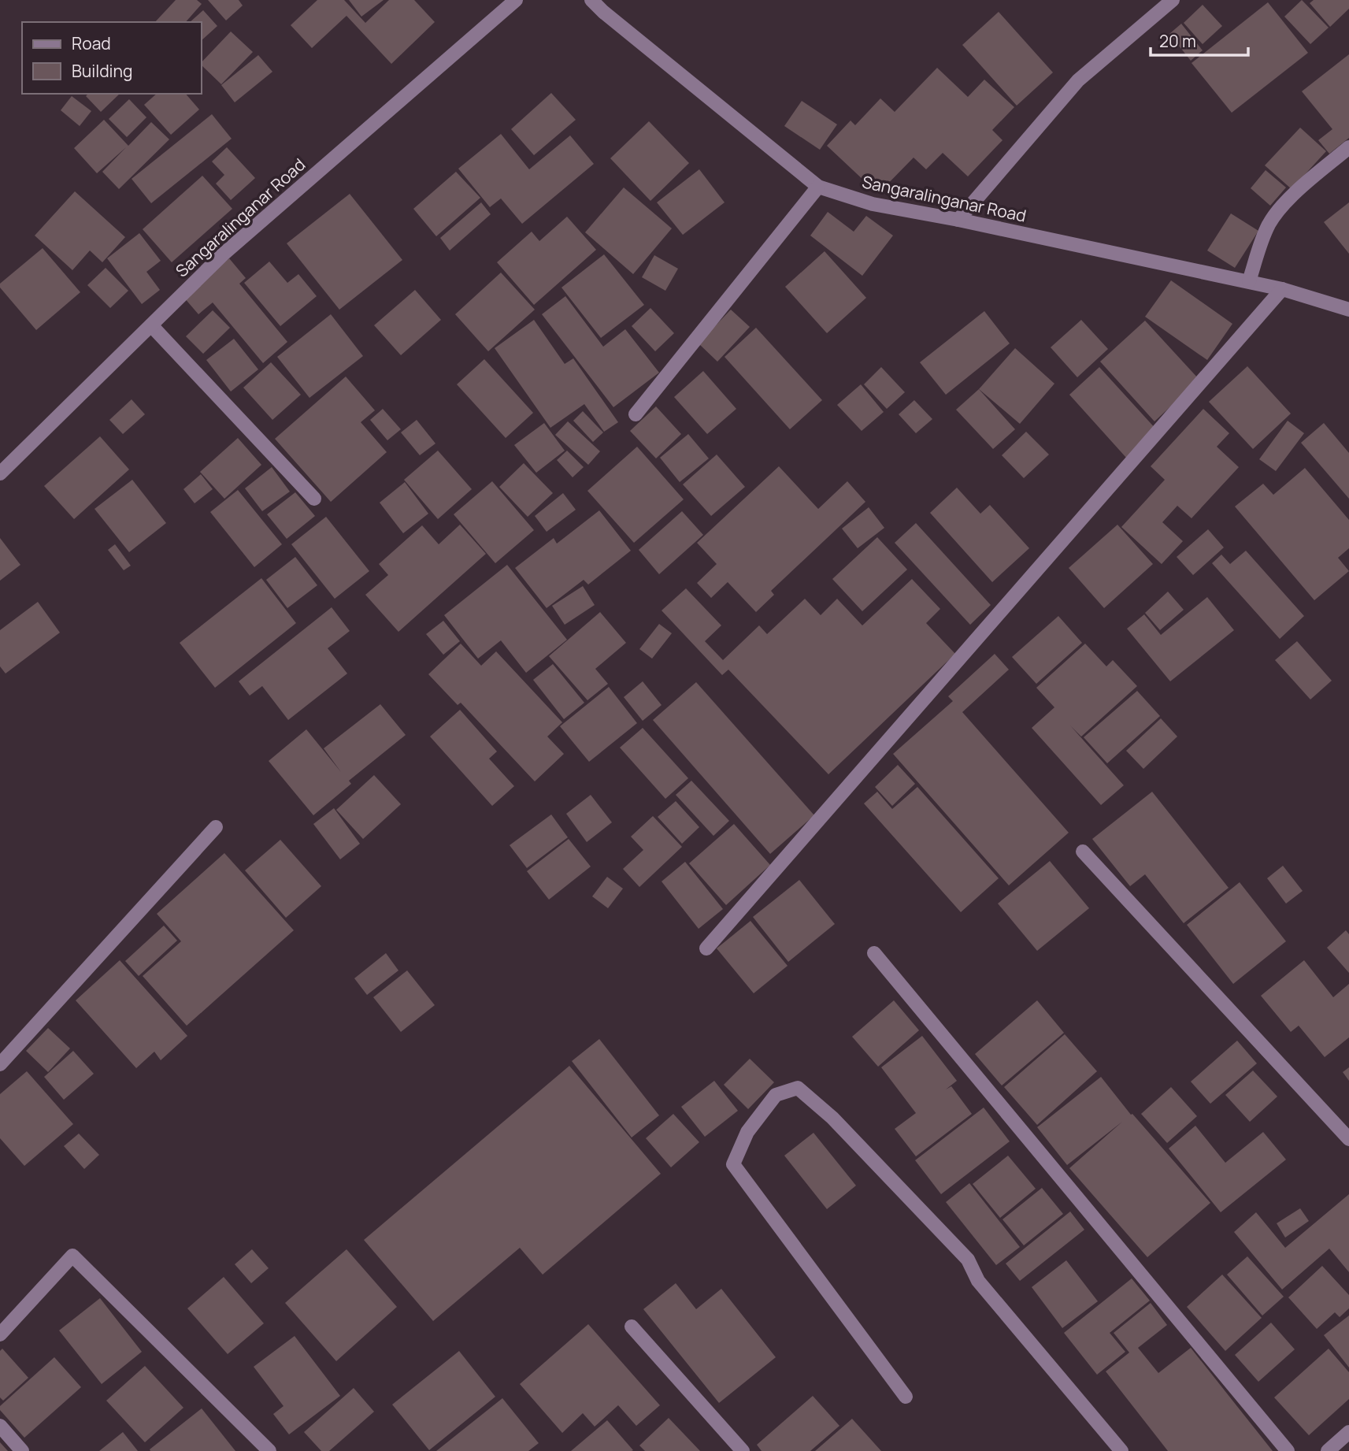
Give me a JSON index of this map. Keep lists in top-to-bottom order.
{
  "streets": {
    "street": ["Sangaralinganar Road"]
  },
  "legend": ["Road", "Building"],
  "scale_bar": "20 m"
}
